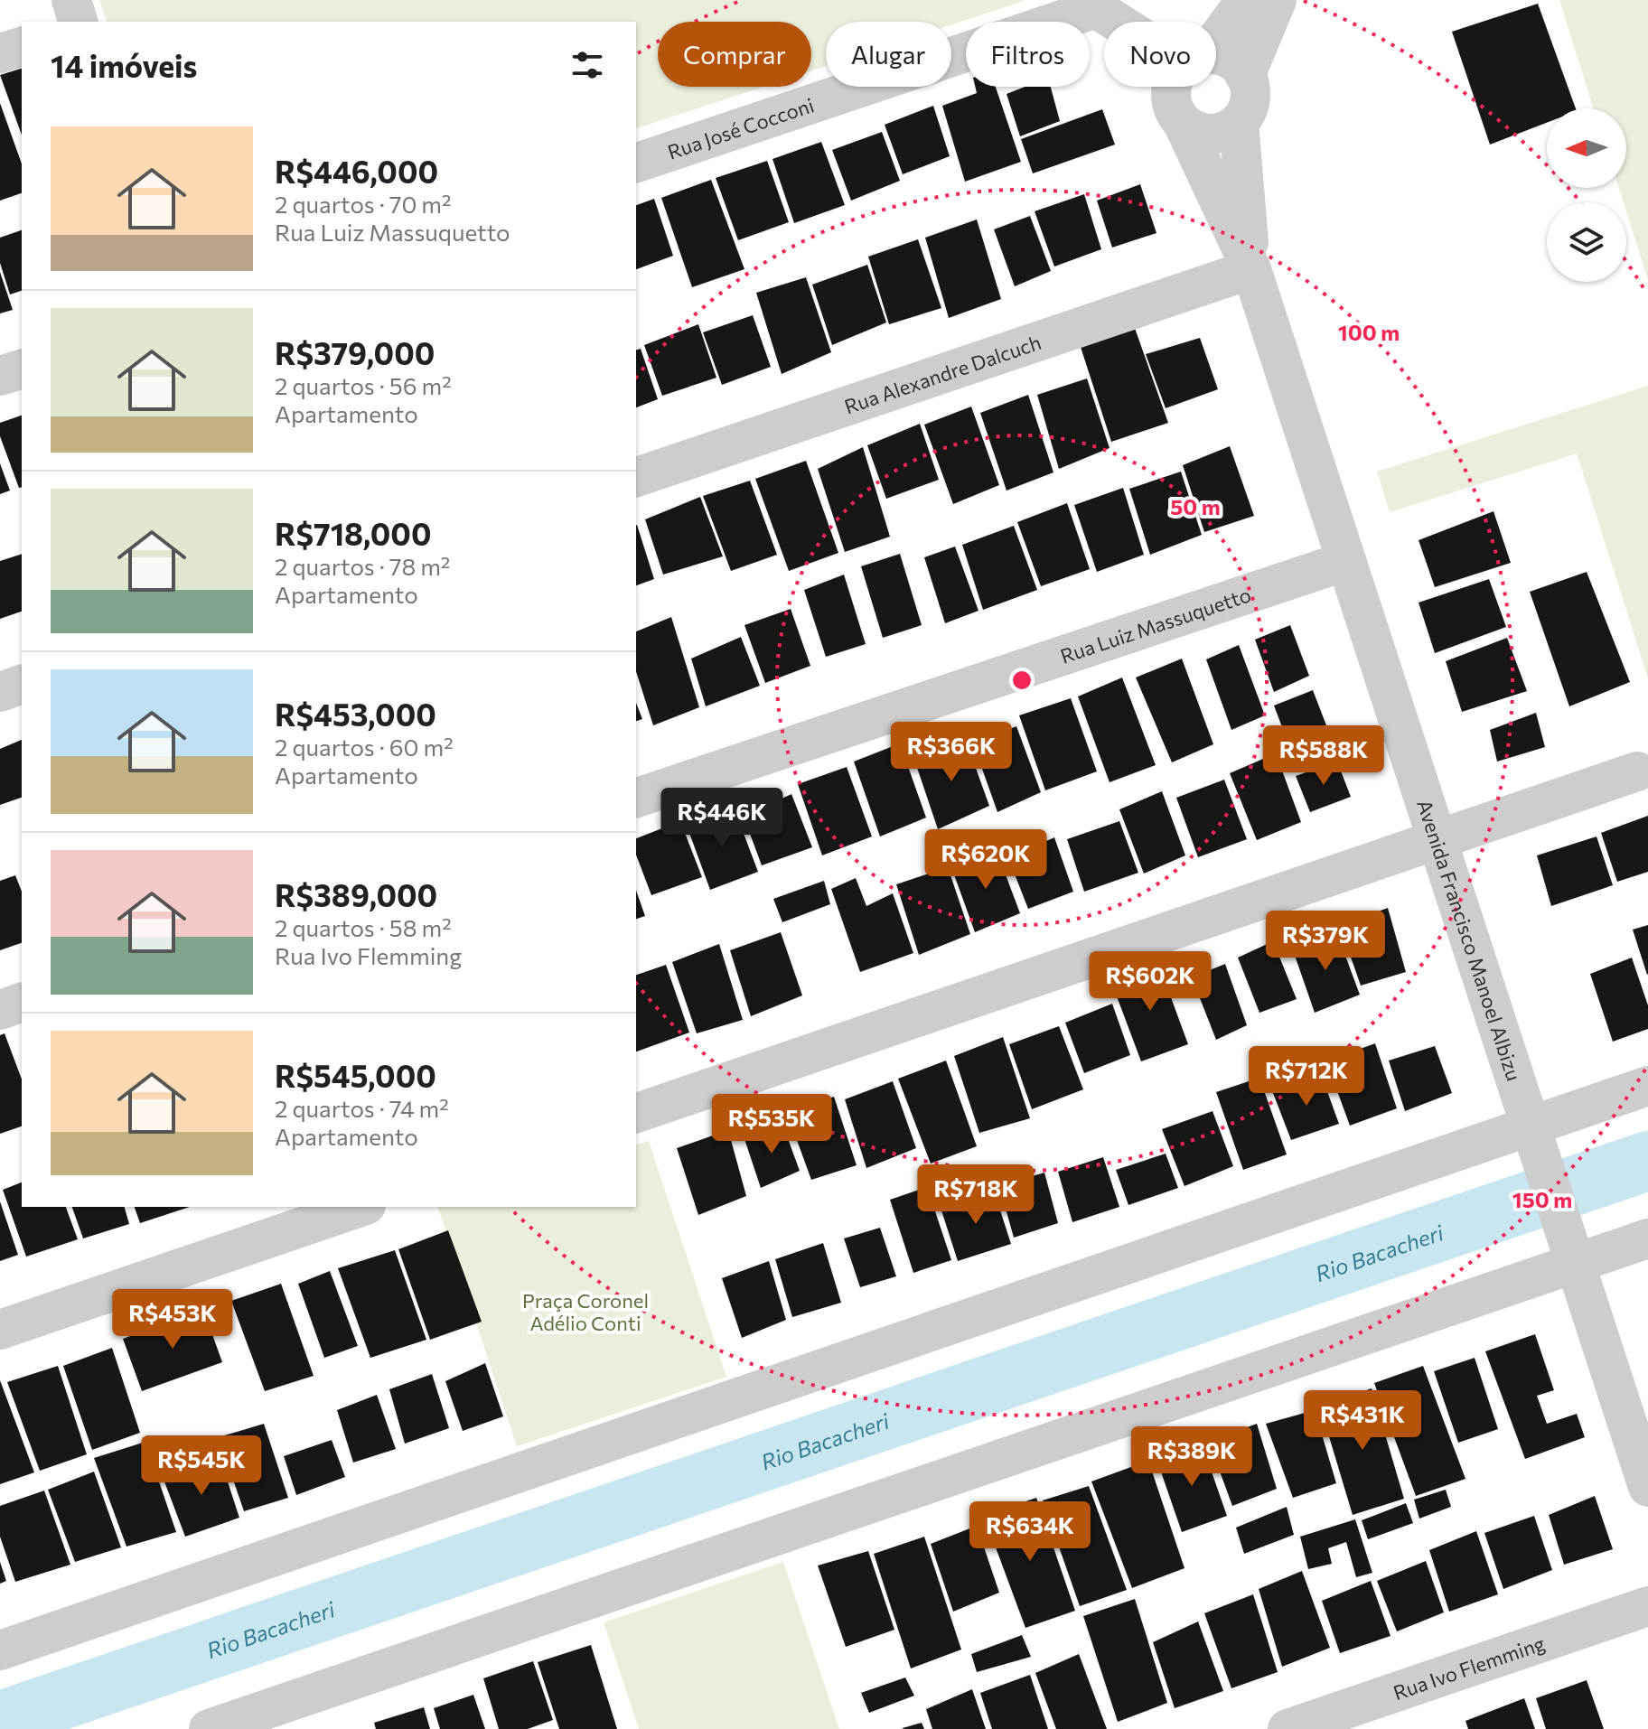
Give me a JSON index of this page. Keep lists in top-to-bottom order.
{
  "streets": {
    "street": [
      "Rua José Cocconi",
      "Rua Alexandre Dalcuch",
      "Rua Luiz Massuquetto",
      "Avenida Francisco Manoel Albizu",
      "Rua Ivo Flemming"
    ]
  },
  "crossings": [
    ["Rua José Cocconi", "Avenida Francisco Manoel Albizu"],
    ["Rua Alexandre Dalcuch", "Avenida Francisco Manoel Albizu"],
    ["Rua Luiz Massuquetto", "Avenida Francisco Manoel Albizu"]
  ],
  "water": ["Rio Bacacheri"],
  "parks": ["Praça Coronel Adélio Conti"],
  "north": "left",
  "page": {
    "chip": [
      "Comprar",
      "Alugar",
      "Filtros",
      "Novo"
    ],
    "heading": "14 imóveis",
    "list": [
      {
        "name": "R$446,000",
        "note": "2 quartos · 70 m² · Rua Luiz Massuquetto"
      },
      {
        "name": "R$379,000",
        "note": "2 quartos · 56 m² · Apartamento"
      },
      {
        "name": "R$718,000",
        "note": "2 quartos · 78 m² · Apartamento"
      },
      {
        "name": "R$453,000",
        "note": "2 quartos · 60 m² · Apartamento"
      },
      {
        "name": "R$389,000",
        "note": "2 quartos · 58 m² · Rua Ivo Flemming"
      },
      {
        "name": "R$545,000",
        "note": "2 quartos · 74 m² · Apartamento"
      }
    ],
    "price": [
      "R$366K",
      "R$588K",
      "R$446K",
      "R$620K",
      "R$379K",
      "R$602K",
      "R$712K",
      "R$535K",
      "R$718K",
      "R$453K",
      "R$431K",
      "R$389K",
      "R$545K",
      "R$634K"
    ]
  },
  "rings": ["100 m", "50 m", "150 m"]
}
